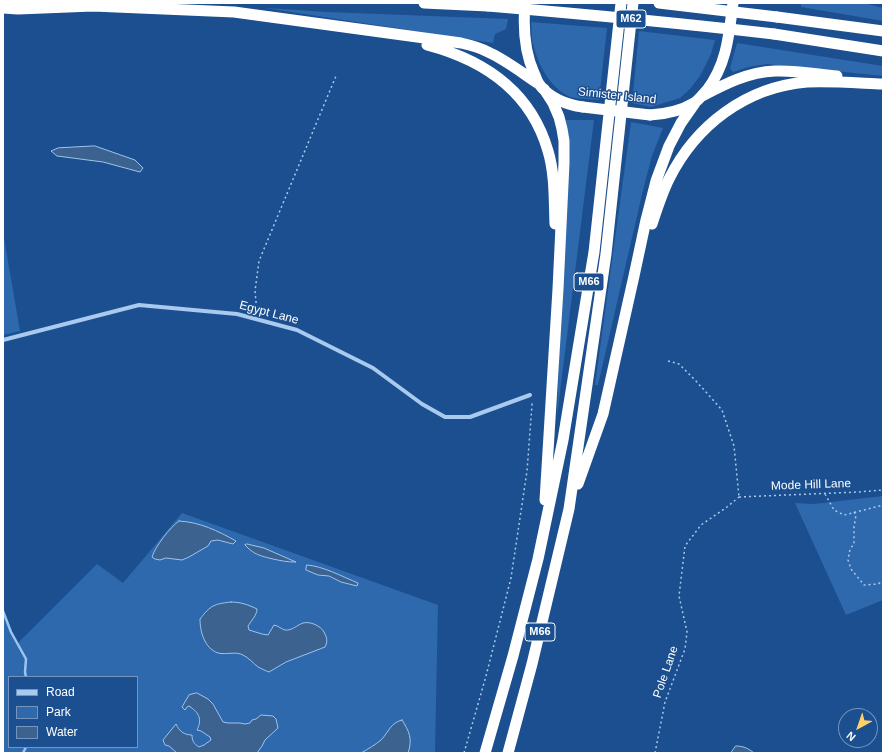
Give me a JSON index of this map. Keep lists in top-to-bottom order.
{
  "streets": {
    "highway": ["M62", "Simister Island", "M66"],
    "street": ["Egypt Lane"],
    "path": ["Mode Hill Lane", "Pole Lane"]
  },
  "crossings": [
    ["Mode Hill Lane", "Pole Lane"]
  ],
  "legend": ["Road", "Park", "Water"],
  "north": "bottom left"
}
